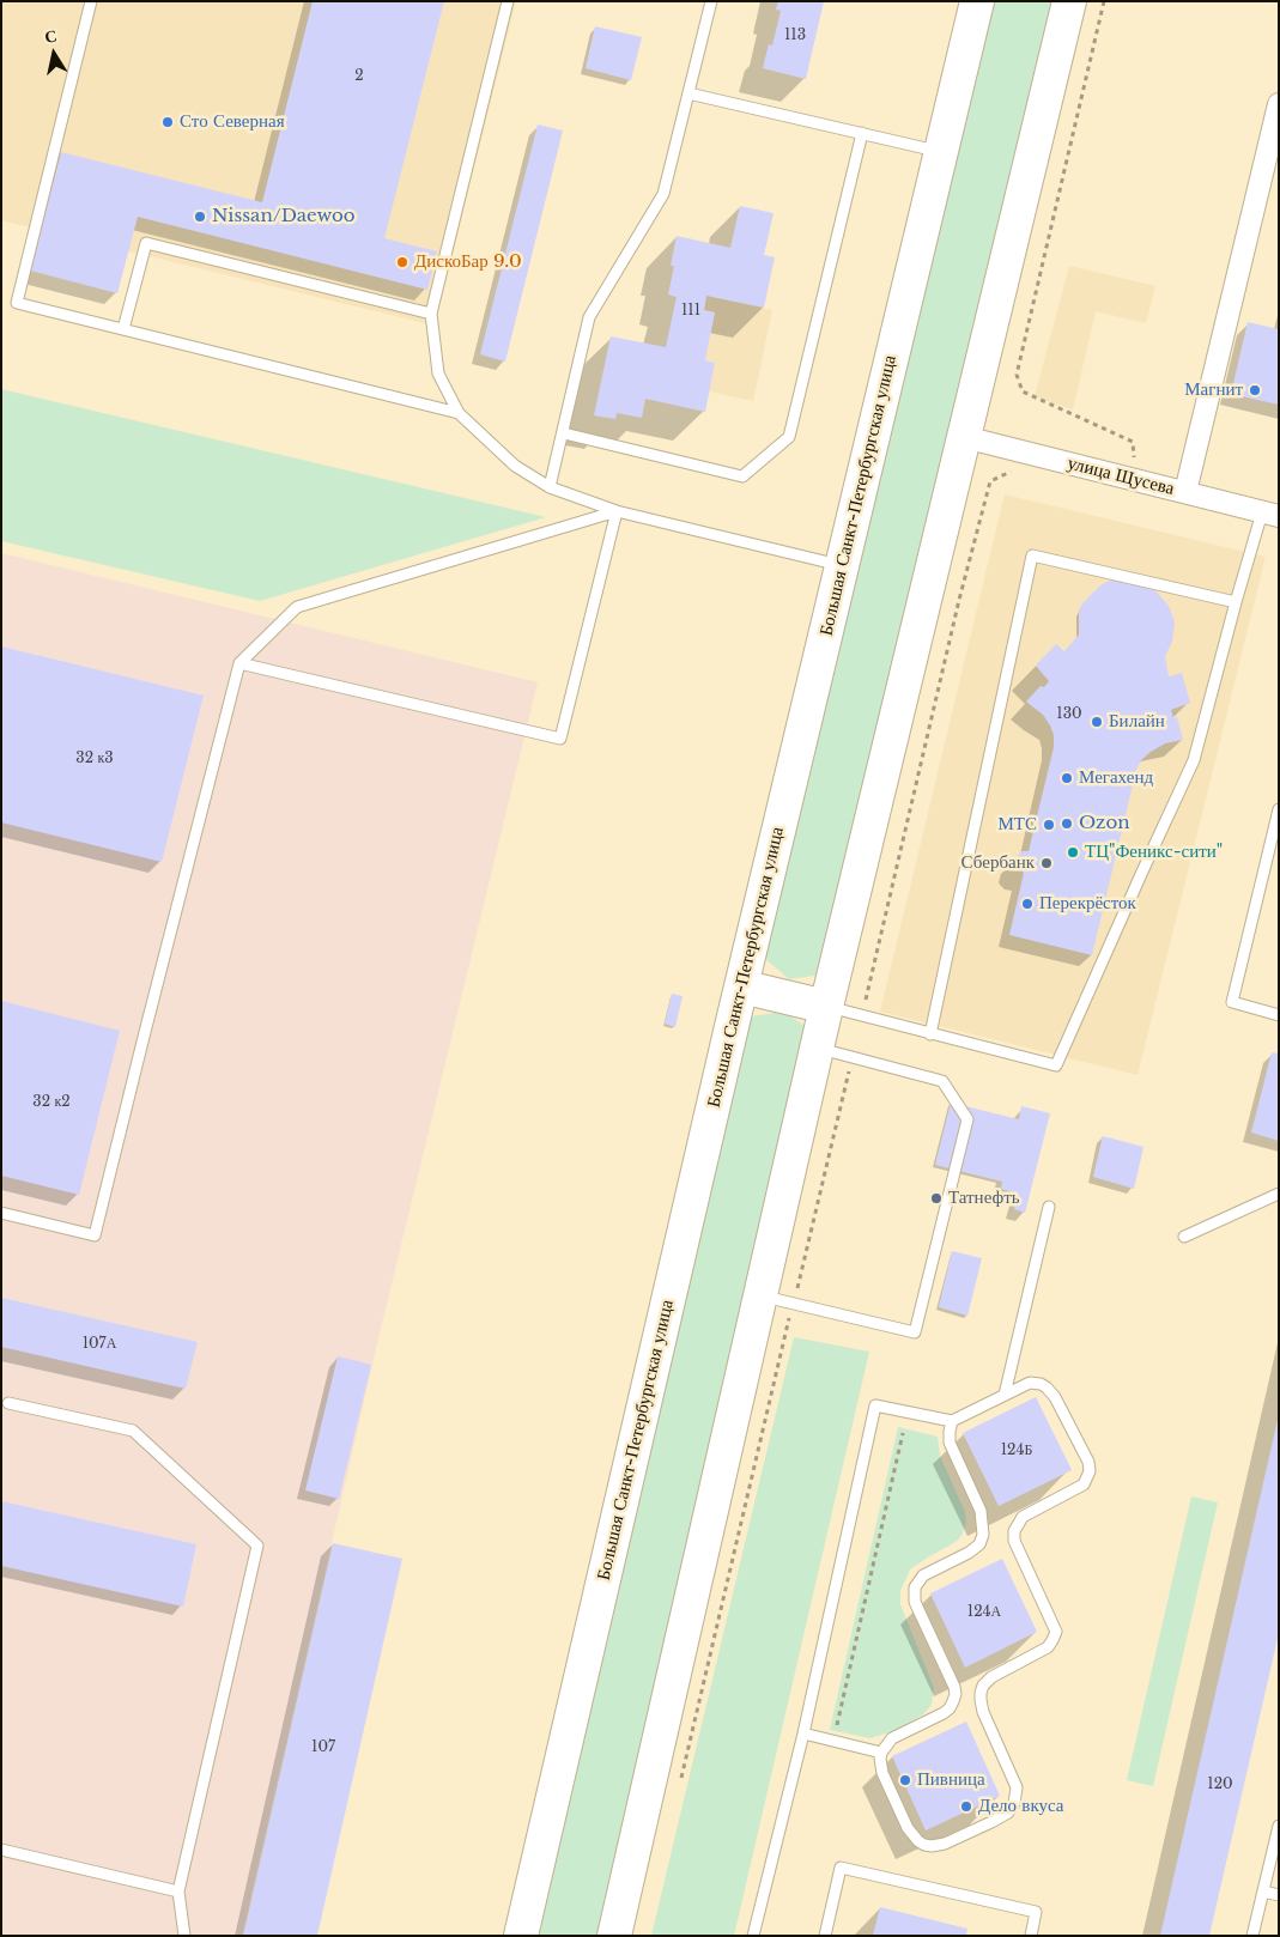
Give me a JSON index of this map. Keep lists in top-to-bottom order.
{
  "streets": {
    "main road": ["Большая Санкт-Петербургская улица"],
    "street": ["улица Щусева"]
  },
  "places": [
    "Сто Северная",
    "Nissan/Daewoo",
    "ДискоБар 9.0",
    "Магнит",
    "Билайн",
    "Мегахенд",
    "Ozon",
    "МТС",
    "ТЦ\"Феникс-сити\"",
    "Сбербанк",
    "Перекрёсток",
    "Татнефть",
    "Пивница",
    "Дело вкуса"
  ],
  "house_numbers": [
    "113",
    "2",
    "111",
    "130",
    "32 к3",
    "32 к2",
    "107А",
    "124Б",
    "124А",
    "107",
    "120"
  ],
  "north": "top"
}
